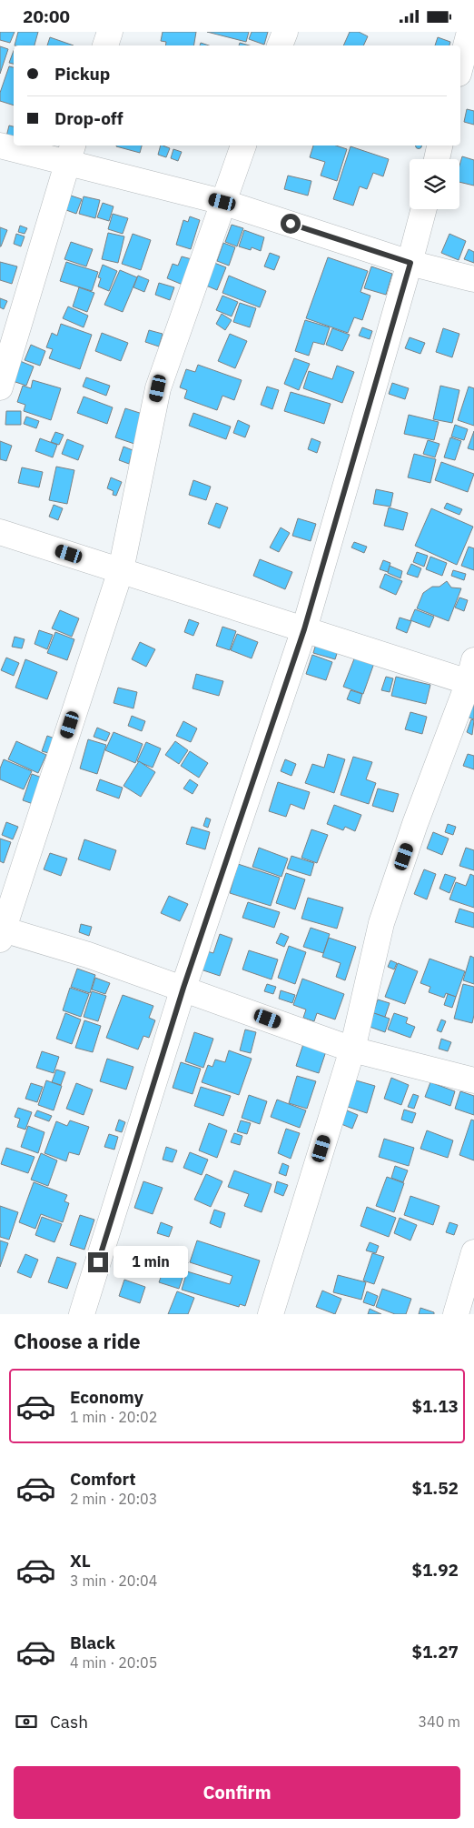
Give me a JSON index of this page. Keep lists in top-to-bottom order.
{
  "page": {
    "status": "20:00",
    "banner": ["Pickup", "Drop-off"],
    "bubble": "1 min",
    "heading": "Choose a ride",
    "list": [
      {
        "name": "Economy",
        "note": "1 min · 20:02",
        "value": "$1.13"
      },
      {
        "name": "Comfort",
        "note": "2 min · 20:03",
        "value": "$1.52"
      },
      {
        "name": "XL",
        "note": "3 min · 20:04",
        "value": "$1.92"
      },
      {
        "name": "Black",
        "note": "4 min · 20:05",
        "value": "$1.27"
      }
    ],
    "pay": ["Cash", "340 m"],
    "buttons": "Confirm"
  }
}
